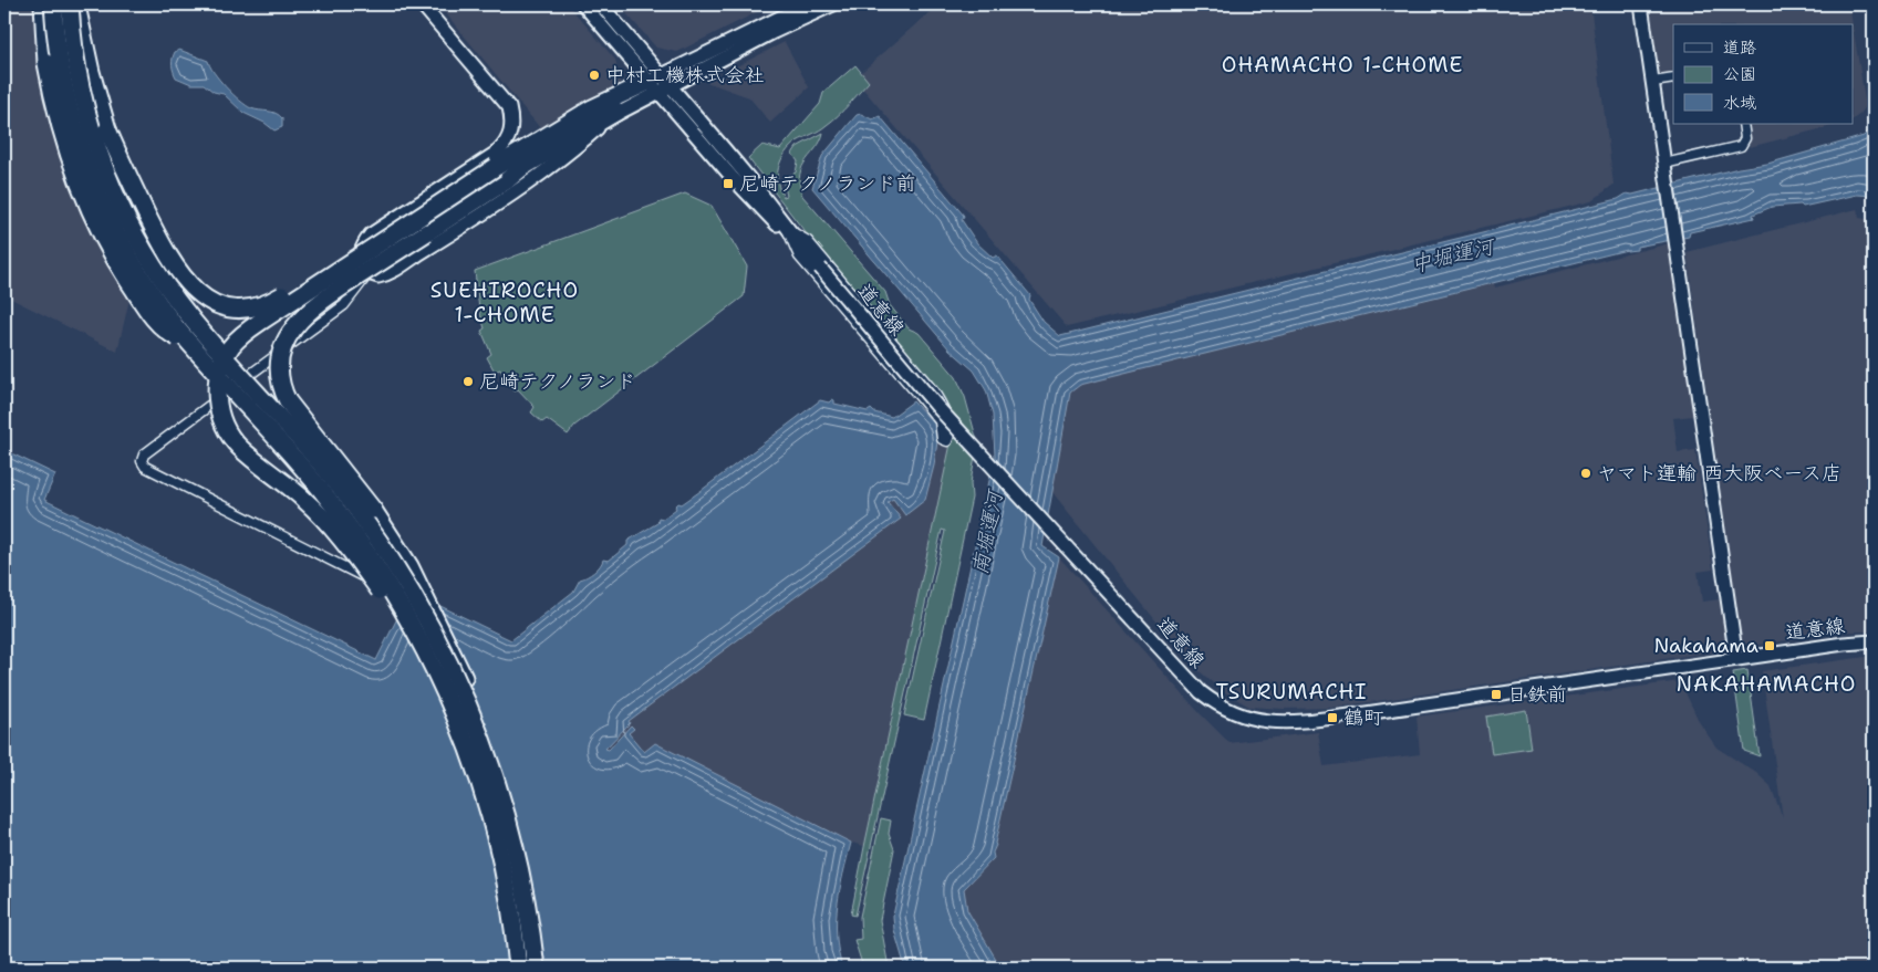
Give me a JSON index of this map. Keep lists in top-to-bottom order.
{
  "streets": {
    "street": ["道意線"]
  },
  "districts": [
    "OHAMACHO 1-CHOME",
    "SUEHIROCHO 1-CHOME",
    "NAKAHAMACHO",
    "TSURUMACHI"
  ],
  "water": ["中堀運河", "南堀運河"],
  "places": {
    "other": ["中村工機株式会社", "尼崎テクノランド", "ヤマト運輸 西大阪ベース店"],
    "transit": [
      "尼崎テクノランド前",
      "Nakahama",
      "日鉄前",
      "鶴町"
    ]
  },
  "legend": ["道路", "公園", "水域"]
}
